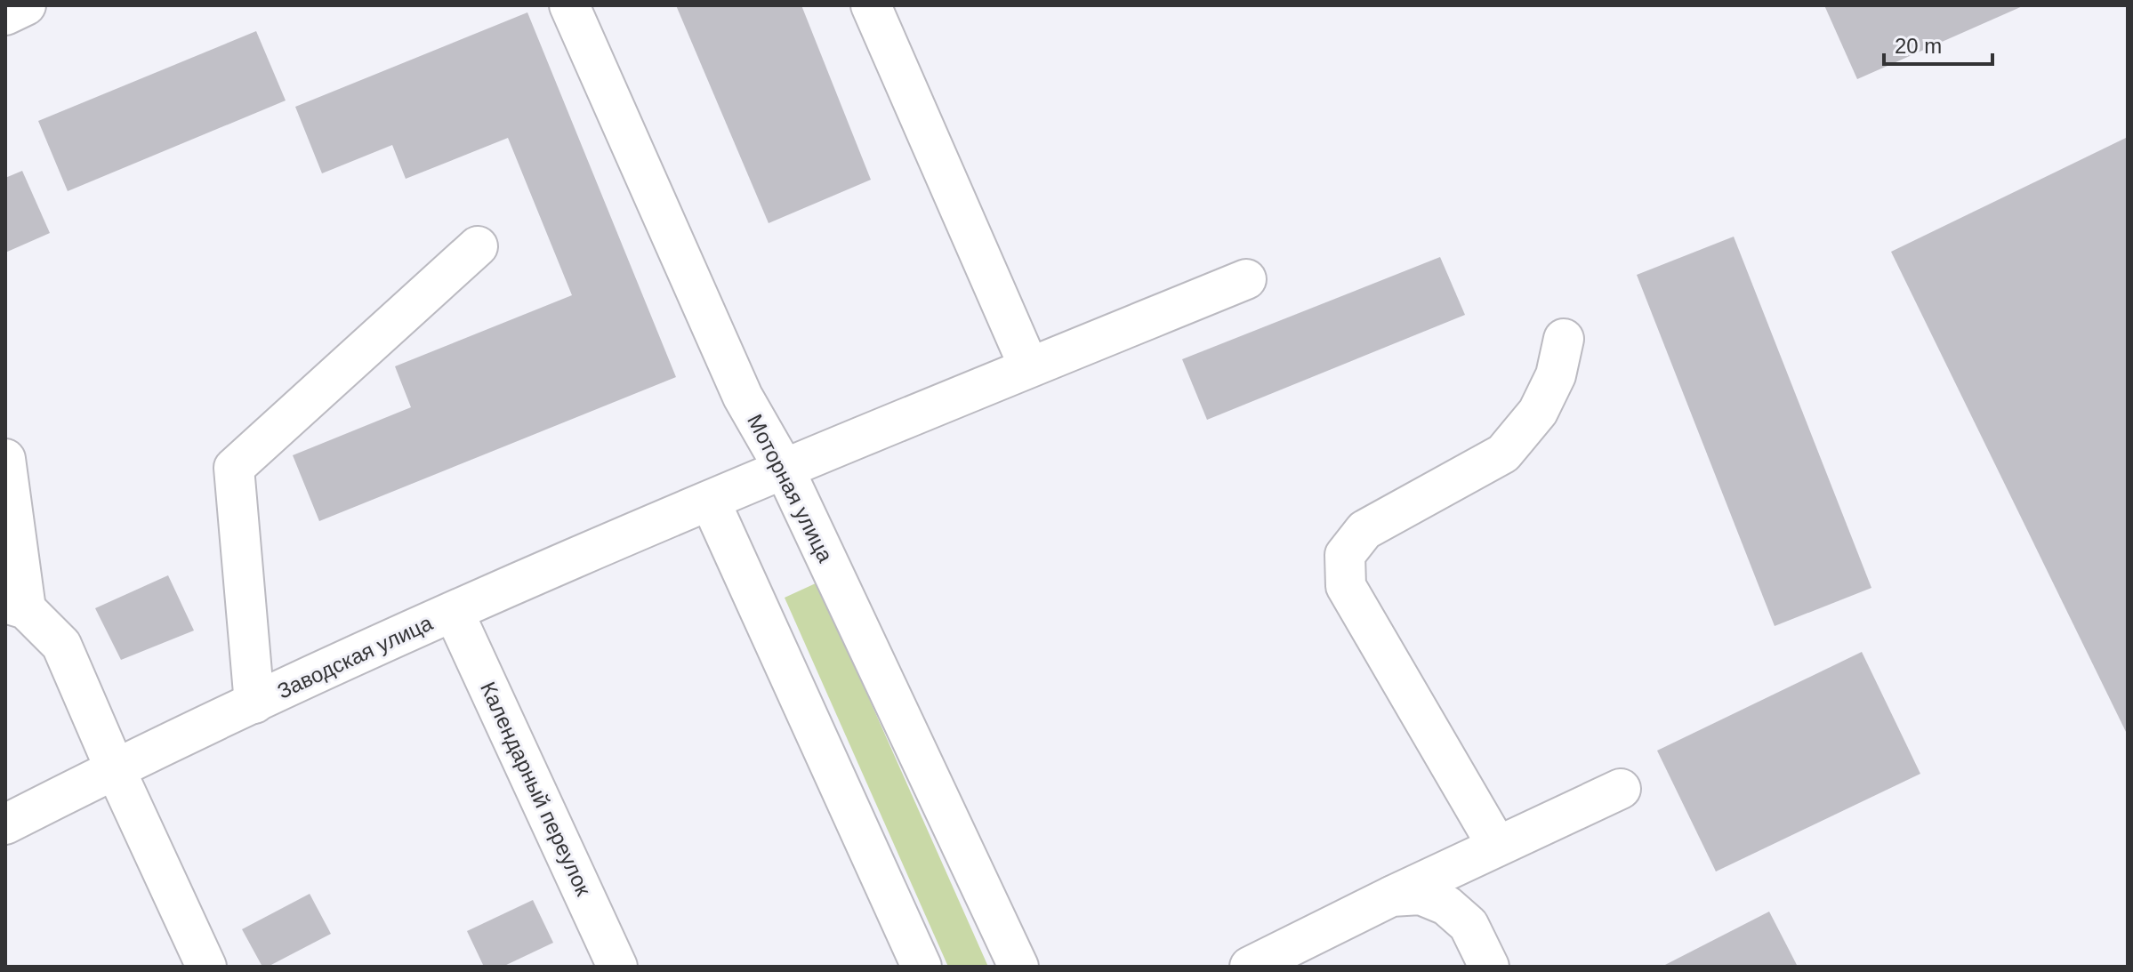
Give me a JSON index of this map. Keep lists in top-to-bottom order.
{
  "streets": {
    "street": ["Моторная улица", "Заводская улица", "Календарный переулок"]
  },
  "crossings": [
    ["Моторная улица", "Заводская улица"],
    ["Заводская улица", "Календарный переулок"]
  ],
  "scale_bar": "20 m"
}
